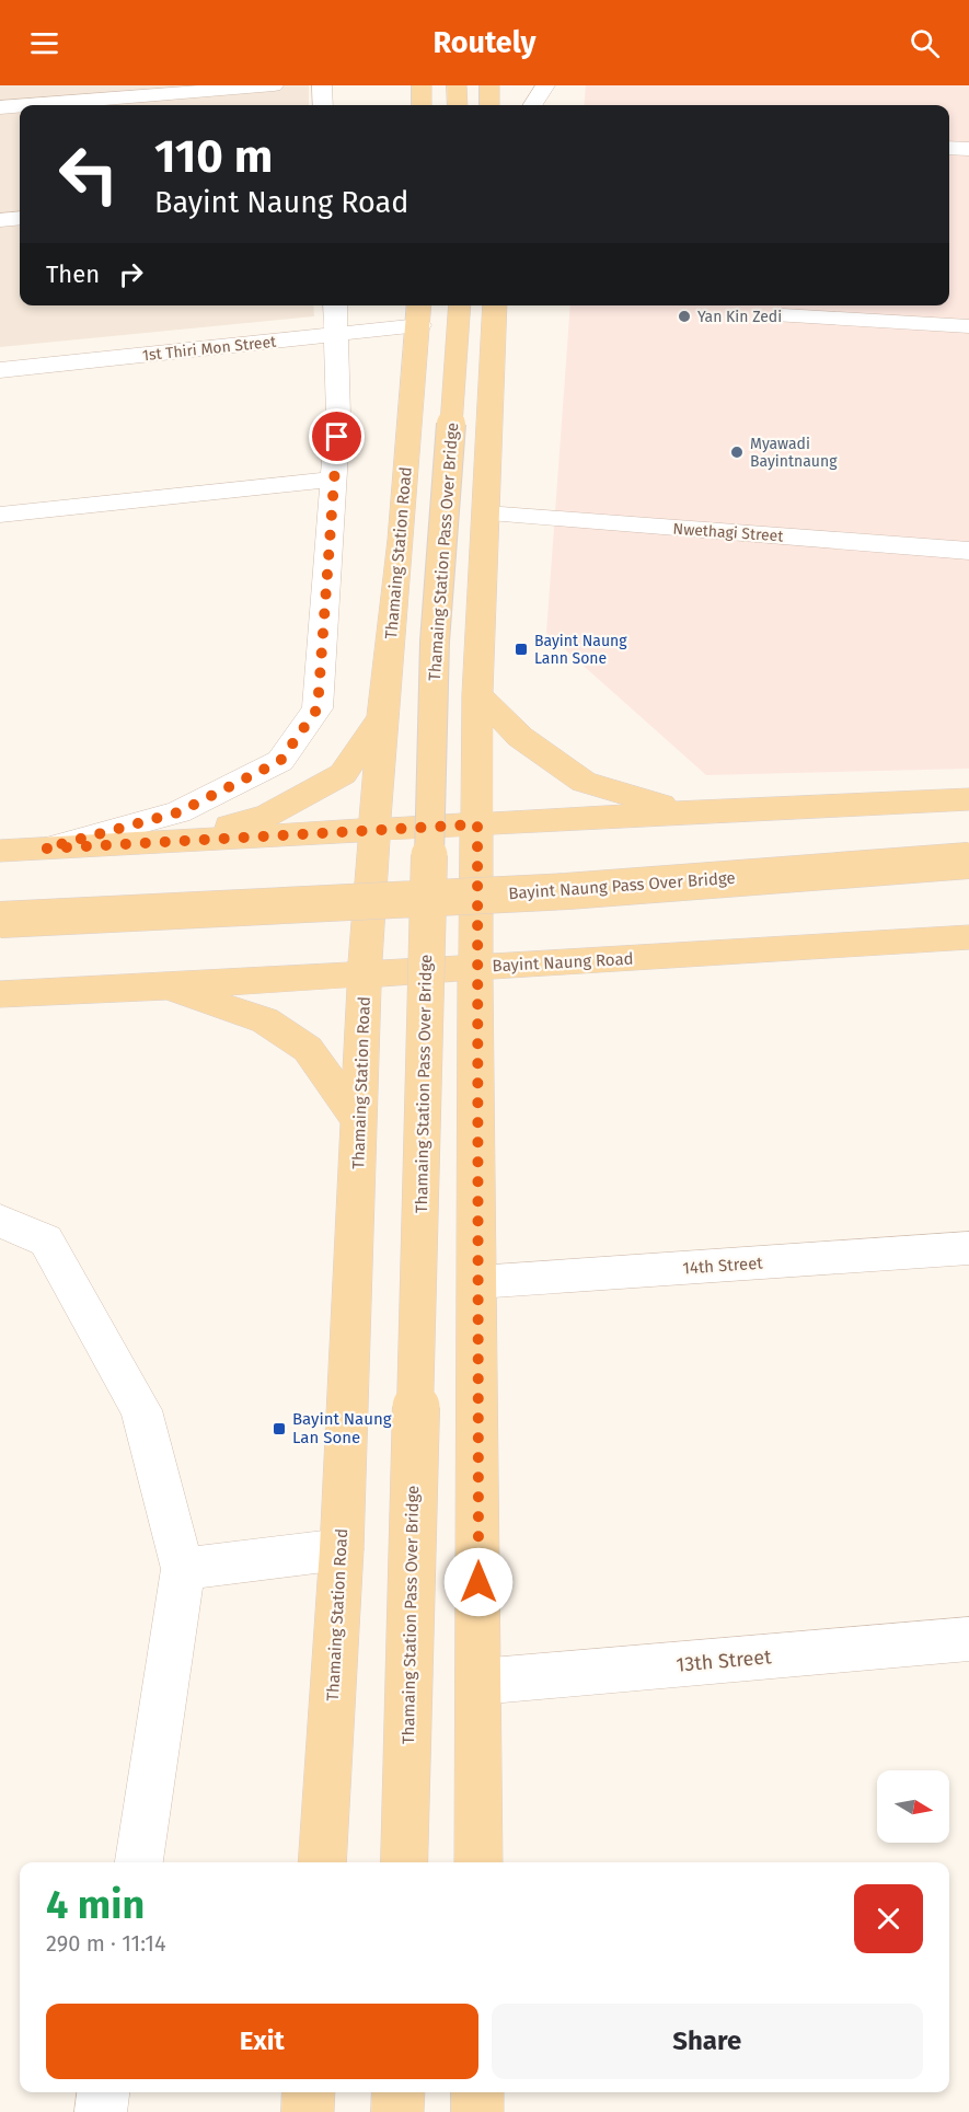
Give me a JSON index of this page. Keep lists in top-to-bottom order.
{
  "streets": {
    "main road": [
      "Thamaing Station Pass Over Bridge",
      "Thamaing Station Road",
      "Bayint Naung Pass Over Bridge",
      "Bayint Naung Road"
    ],
    "street": [
      "1st Thiri Mon Street",
      "Nwethagi Street",
      "14th Street",
      "13th Street"
    ]
  },
  "crossings": [
    ["1st Thiri Mon Street", "Thamaing Station Road"],
    ["Thamaing Station Road", "Bayint Naung Road"]
  ],
  "places": {
    "other": ["Yan Kin Zedi", "Myawadi Bayintnaung"],
    "transit": ["Bayint Naung Lann Sone", "Bayint Naung Lan Sone"]
  },
  "north": "right",
  "page": {
    "header": "Routely",
    "turn": ["110 m", "Bayint Naung Road"],
    "then": "Then",
    "heading": ["4 min", "290 m · 11:14"],
    "buttons": ["Exit", "Share"]
  }
}
